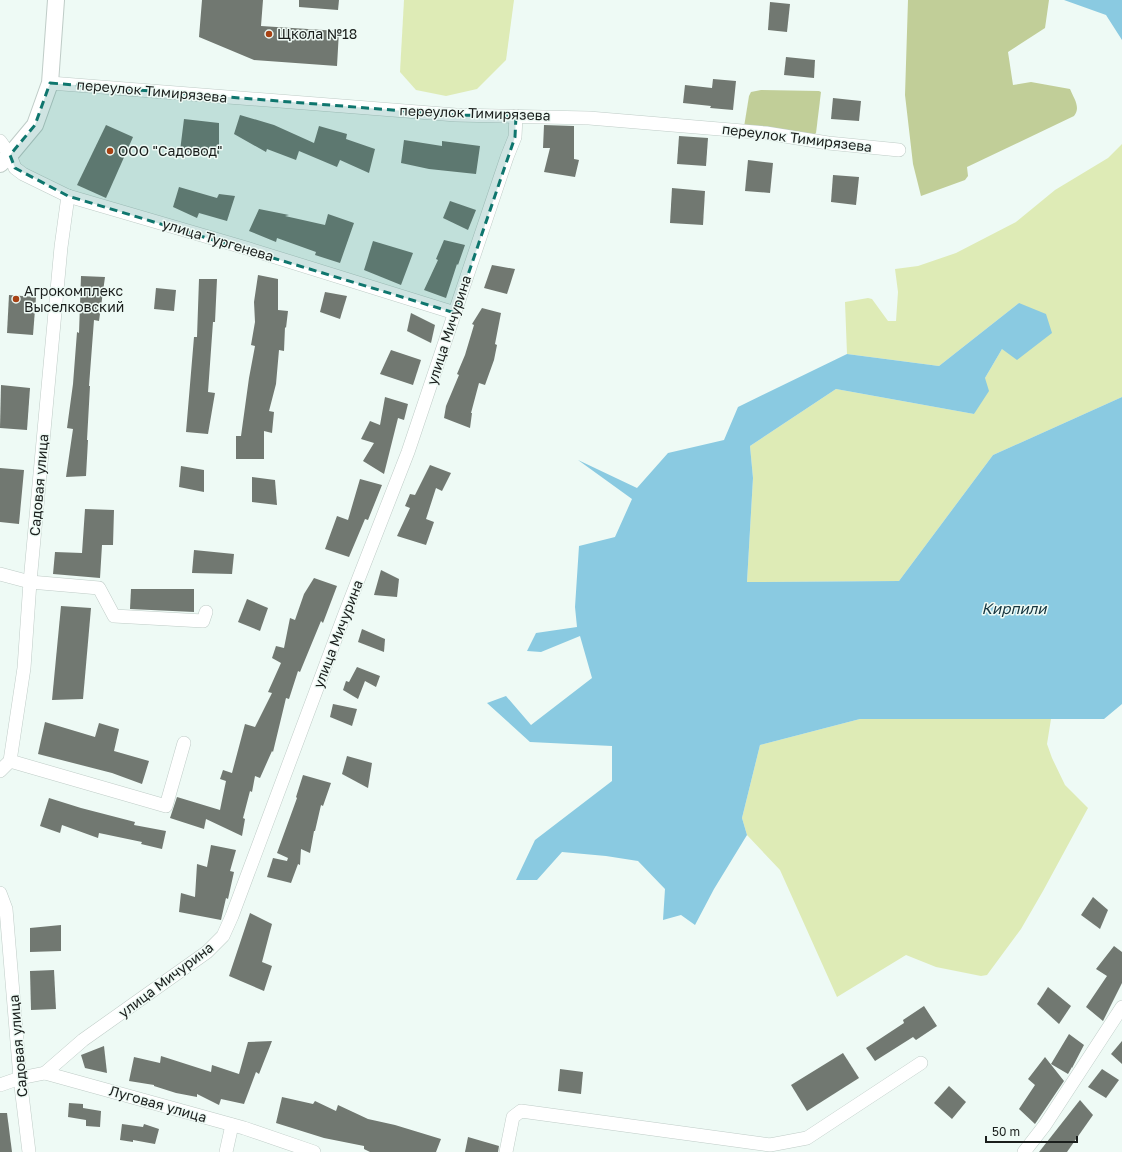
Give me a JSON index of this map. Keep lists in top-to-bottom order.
{
  "streets": {
    "street": [
      "переулок Тимирязева",
      "улица Тургенева",
      "улица Мичурина",
      "Садовая улица",
      "Луговая улица"
    ]
  },
  "crossings": [
    ["переулок Тимирязева", "улица Мичурина"],
    ["улица Тургенева", "улица Мичурина"],
    ["улица Тургенева", "Садовая улица"],
    ["улица Мичурина", "Луговая улица"],
    ["Садовая улица", "Луговая улица"]
  ],
  "water": ["Кирпили"],
  "places": ["Щкола №18", "ООО \"Садовод\"", "Агрокомплекс Выселковский"],
  "scale_bar": "50 m"
}
